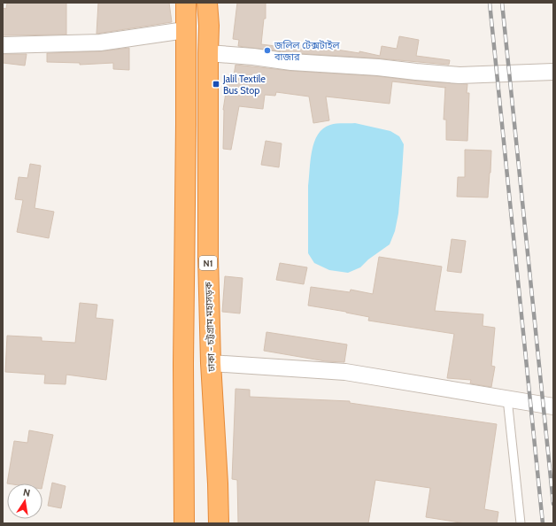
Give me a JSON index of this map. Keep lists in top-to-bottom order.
{
  "streets": {
    "highway": ["N1", "ঢাকা - চট্টগ্রাম মহাসড়ক"]
  },
  "places": {
    "other": ["জলিল টেক্সটাইল বাজার"],
    "transit": ["Jalil Textile Bus Stop"]
  },
  "north": "top"
}
